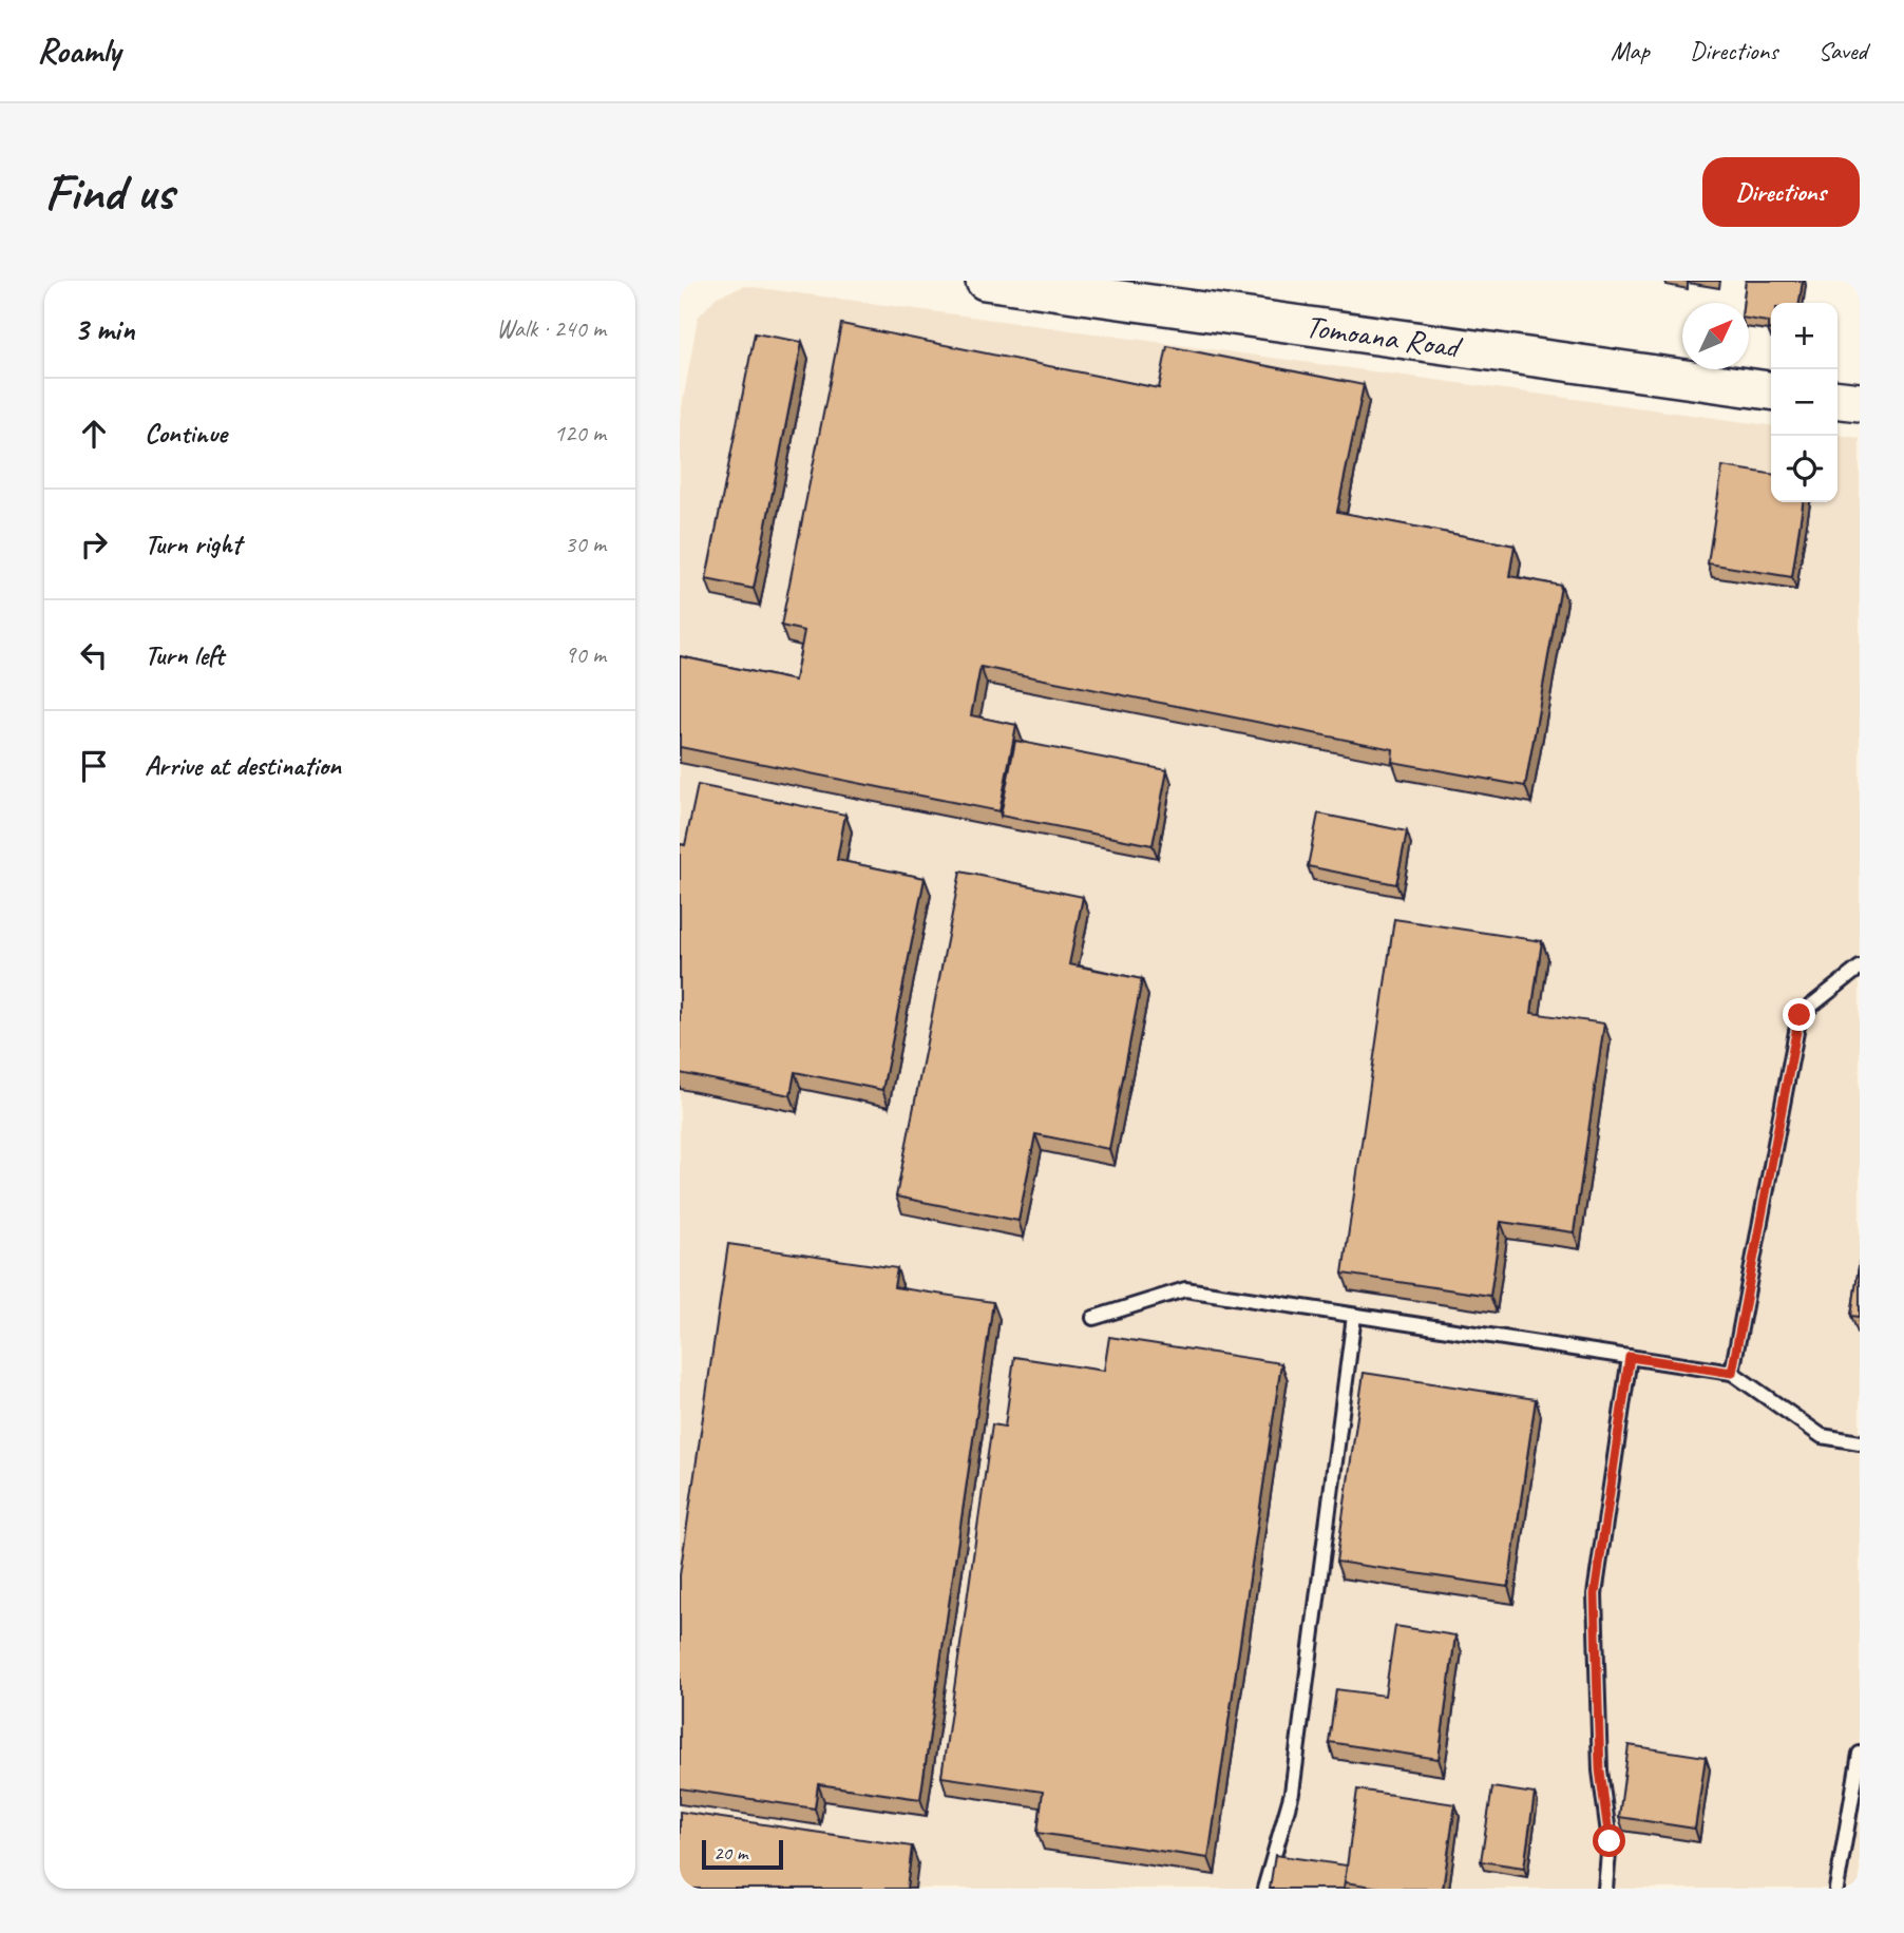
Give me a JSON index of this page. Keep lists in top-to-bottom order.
{
  "streets": {
    "street": ["Tomoana Road"]
  },
  "scale_bar": "20 m",
  "north": "top right",
  "page": {
    "header": "Roamly",
    "nav": ["Map", "Directions", "Saved"],
    "buttons": "Directions",
    "title": "Find us",
    "heading": ["3 min", "Walk · 240 m"],
    "map_buttons": ["+", "−"],
    "list": [
      ["Continue", "120 m"],
      ["Turn right", "30 m"],
      ["Turn left", "90 m"],
      "Arrive at destination"
    ],
    "scale": "20 m"
  }
}
